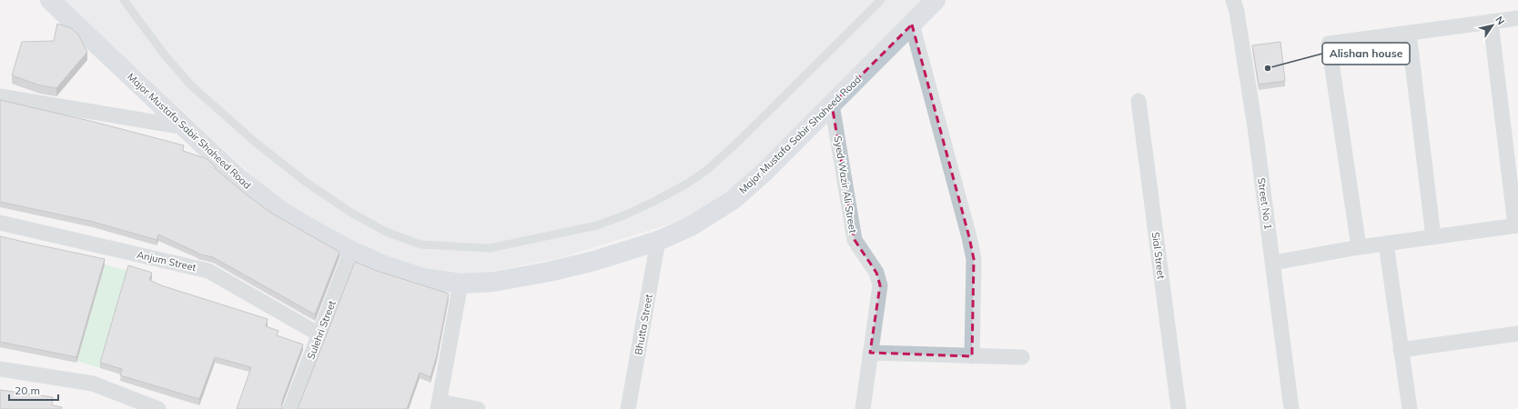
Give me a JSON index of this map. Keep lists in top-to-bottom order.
{
  "streets": {
    "street": [
      "Major Mustafa Sabir Shaheed Road",
      "Syed Wazir Ali Street",
      "Street No 1",
      "Sial Street",
      "Anjum Street",
      "Bhutta Street",
      "Sulehri Street"
    ]
  },
  "crossings": [
    ["Major Mustafa Sabir Shaheed Road", "Syed Wazir Ali Street"],
    ["Major Mustafa Sabir Shaheed Road", "Bhutta Street"],
    ["Major Mustafa Sabir Shaheed Road", "Sulehri Street"],
    ["Anjum Street", "Sulehri Street"]
  ],
  "places": ["Alishan house"],
  "scale_bar": "20 m",
  "north": "top right"
}
